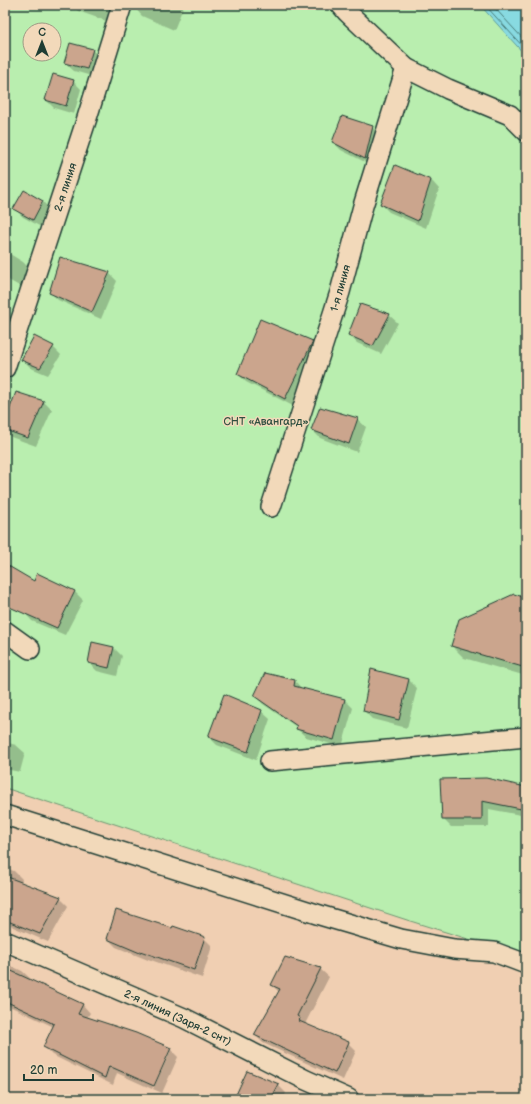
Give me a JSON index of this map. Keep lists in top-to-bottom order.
{
  "streets": {
    "street": ["2-я линия", "1-я линия", "2-я линия (Заря-2 снт)"]
  },
  "parks": ["СНТ «Авангард»"],
  "scale_bar": "20 m",
  "north": "top"
}
